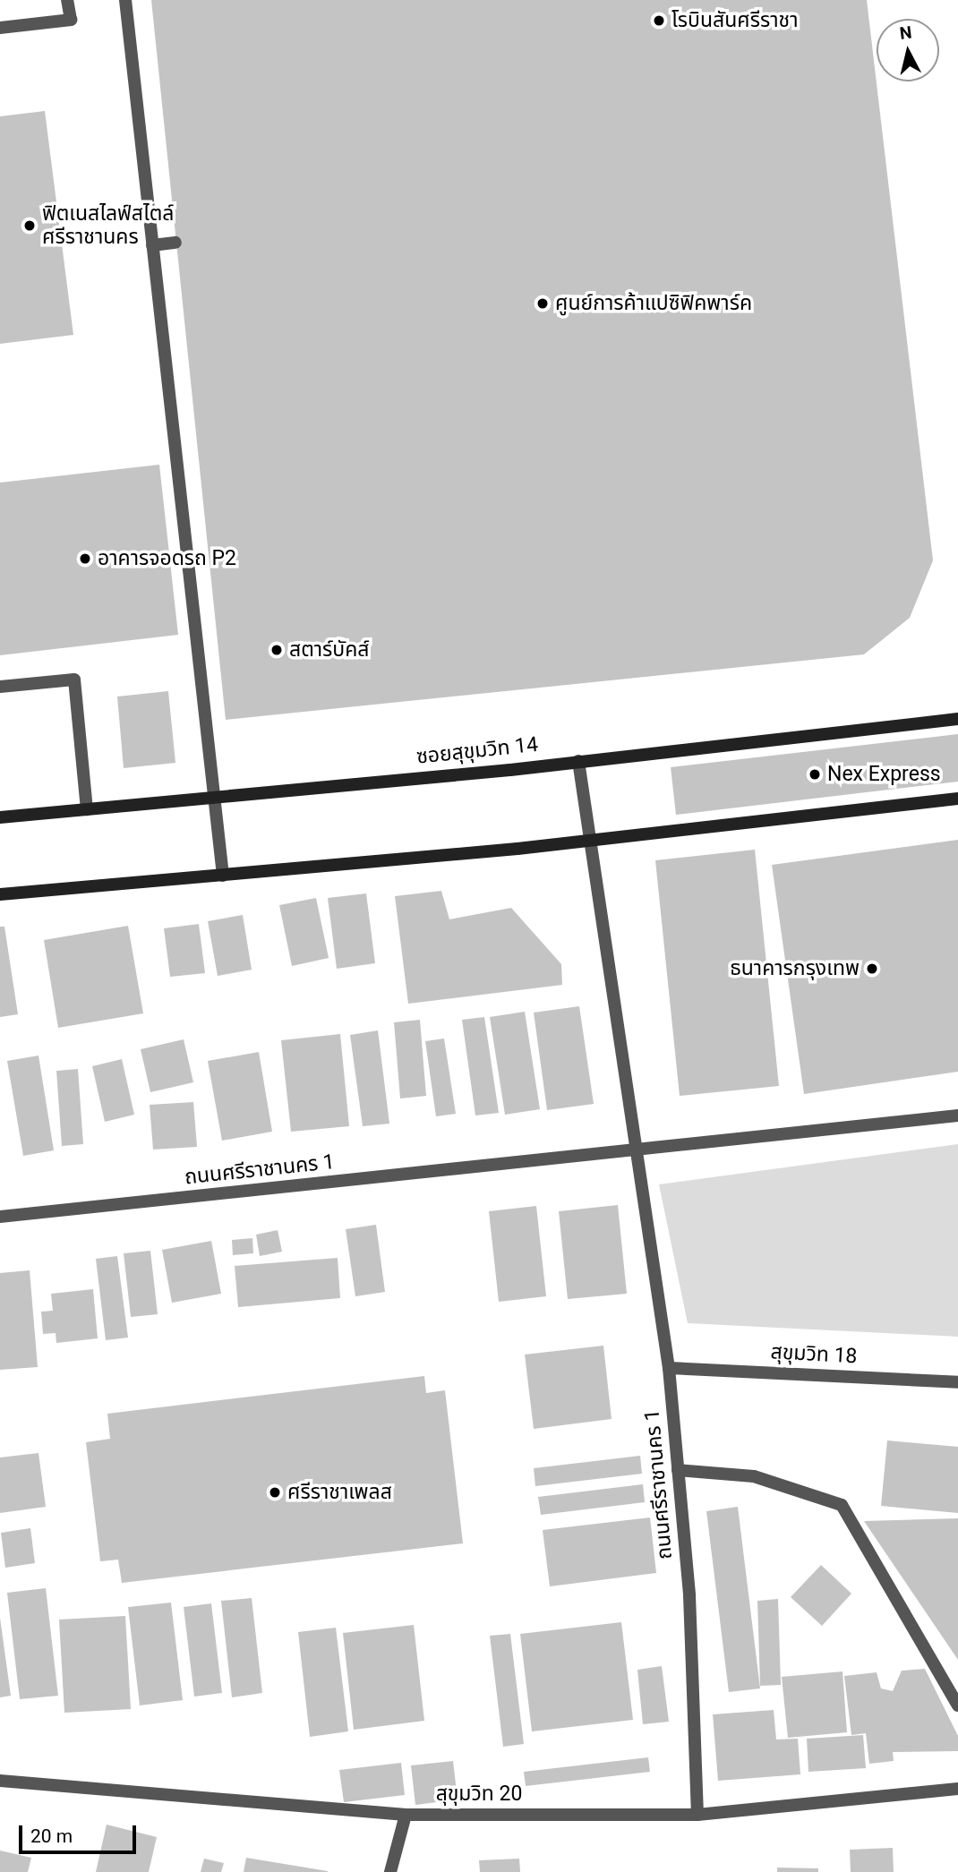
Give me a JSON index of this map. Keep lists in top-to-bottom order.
{
  "streets": {
    "street": [
      "ซอยสุขุมวิท 14",
      "ถนนศรีราชานคร 1",
      "สุขุมวิท 18",
      "สุขุมวิท 20"
    ]
  },
  "crossings": [
    ["ถนนศรีราชานคร 1", "สุขุมวิท 18"],
    ["ถนนศรีราชานคร 1", "สุขุมวิท 20"]
  ],
  "places": [
    "โรบินสันศรีราชา",
    "ฟิตเนสไลฟ์สไตล์ ศรีราชานคร",
    "ศูนย์การค้าแปซิฟิคพาร์ค",
    "อาคารจอดรถ P2",
    "สตาร์บัคส์",
    "Nex Express",
    "ธนาคารกรุงเทพ",
    "ศรีราชาเพลส"
  ],
  "scale_bar": "20 m",
  "north": "top"
}
